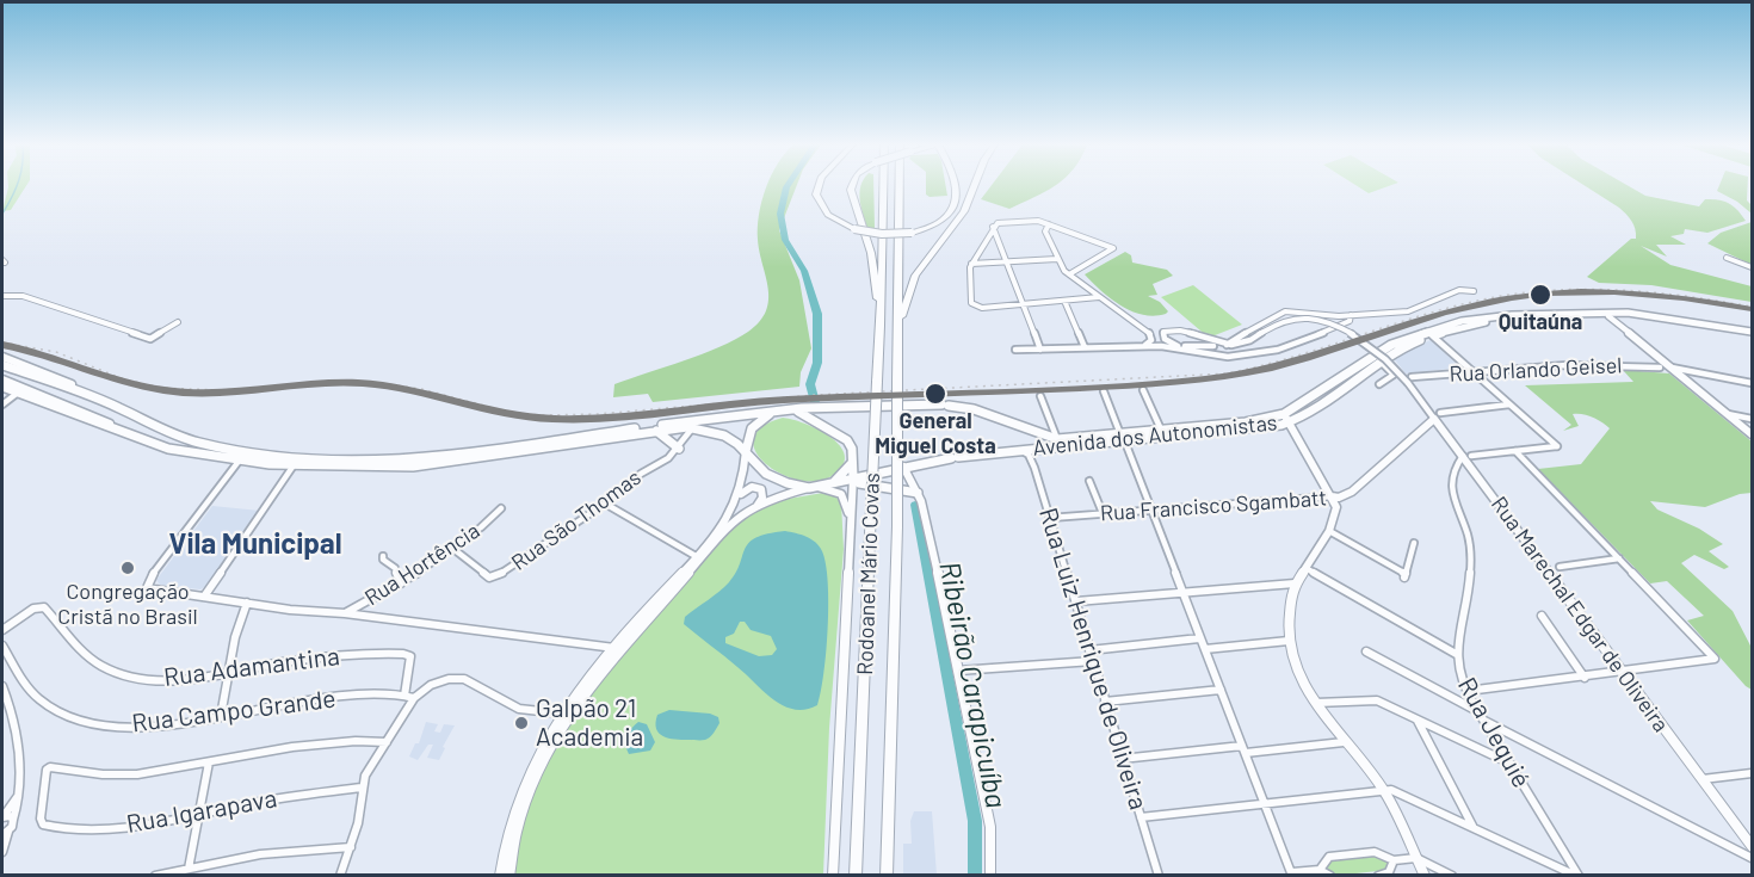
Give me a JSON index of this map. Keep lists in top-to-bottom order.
{
  "streets": {
    "highway": ["Rodoanel Mário Covas"],
    "main road": ["Avenida dos Autonomistas", "Rua Francisco Sgambatt", "Rua Marechal Edgar de Oliveira"],
    "street": [
      "Rua Orlando Geisel",
      "Rua São Thomas",
      "Rua Hortência",
      "Rua Luiz Henrique de Oliveira",
      "Rua Adamantina",
      "Rua Campo Grande",
      "Rua Jequié",
      "Rua Igarapava"
    ]
  },
  "crossings": [
    ["Rua Orlando Geisel", "Rua Marechal Edgar de Oliveira"],
    ["Avenida dos Autonomistas", "Rua Luiz Henrique de Oliveira"],
    ["Rua Francisco Sgambatt", "Rua Marechal Edgar de Oliveira"],
    ["Rua Francisco Sgambatt", "Rua Luiz Henrique de Oliveira"],
    ["Rua São Thomas", "Rua Hortência"],
    ["Rua Marechal Edgar de Oliveira", "Rua Jequié"],
    ["Rua Adamantina", "Rua Campo Grande"]
  ],
  "districts": ["Vila Municipal"],
  "water": ["Ribeirão Carapicuíba"],
  "places": [
    "Quitaúna",
    "General Miguel Costa",
    "Congregação Cristã no Brasil",
    "Galpão 21 Academia"
  ]
}
